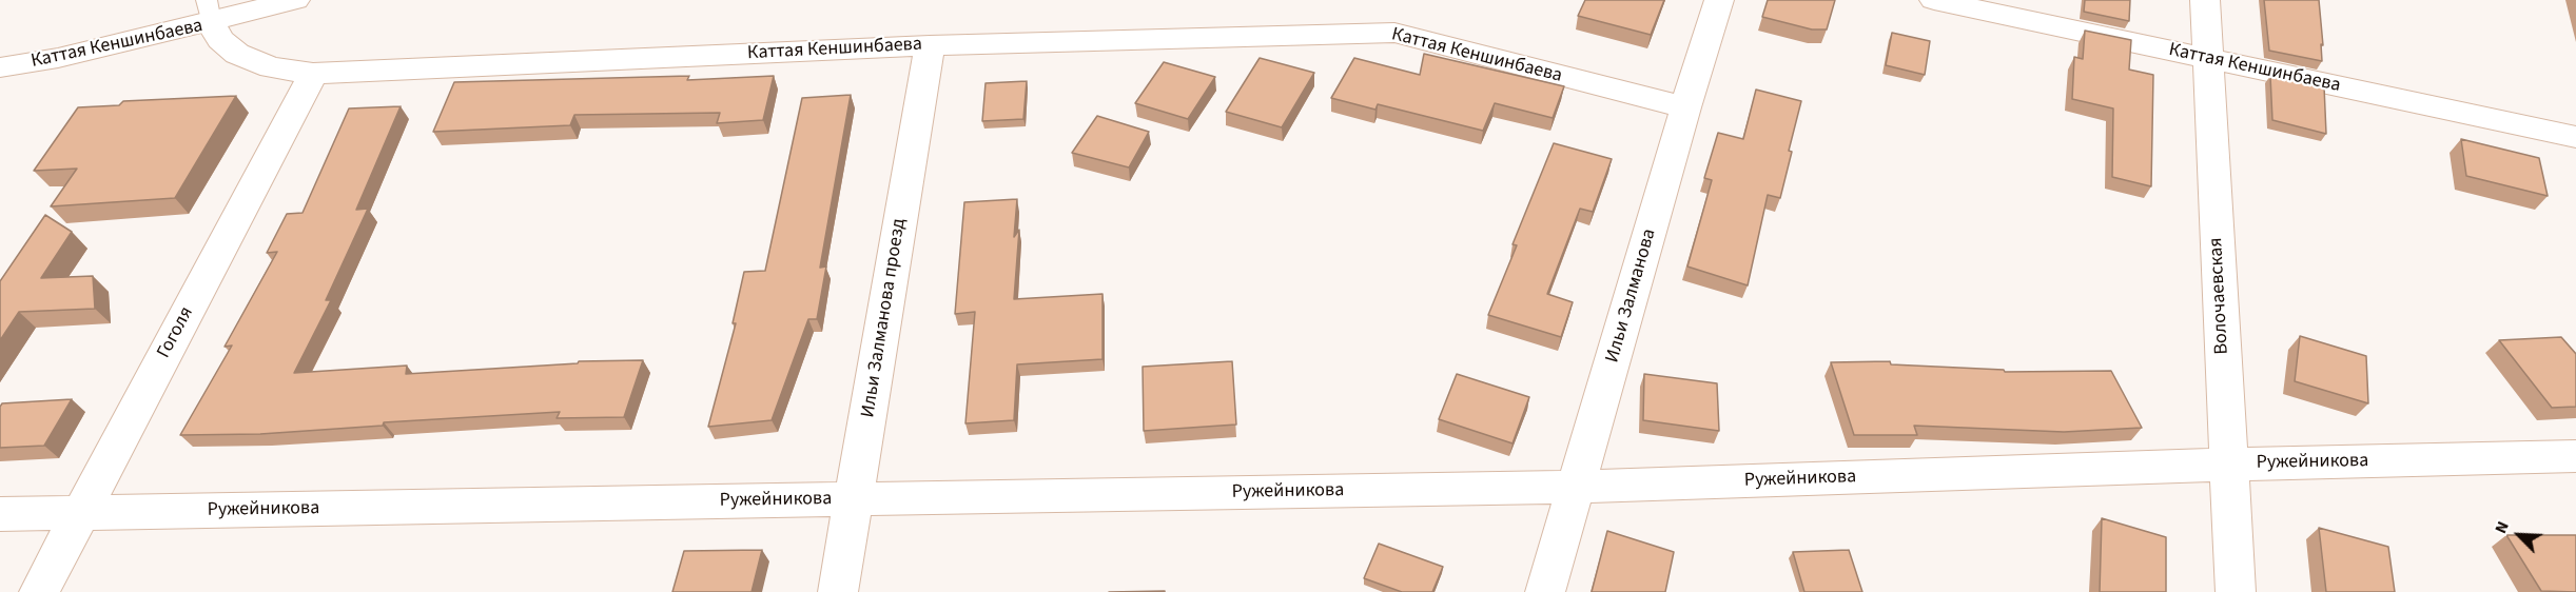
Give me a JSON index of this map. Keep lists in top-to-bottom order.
{
  "streets": {
    "street": [
      "Каттая Кеншинбаева",
      "Ильи Залманова",
      "Волочаевская",
      "Ильи Залманова проезд",
      "Гоголя",
      "Ружейникова"
    ]
  },
  "crossings": [
    ["Каттая Кеншинбаева", "Ильи Залманова"],
    ["Каттая Кеншинбаева", "Волочаевская"],
    ["Каттая Кеншинбаева", "Ильи Залманова проезд"],
    ["Каттая Кеншинбаева", "Гоголя"],
    ["Ильи Залманова", "Ружейникова"],
    ["Волочаевская", "Ружейникова"],
    ["Ильи Залманова проезд", "Ружейникова"],
    ["Гоголя", "Ружейникова"]
  ],
  "north": "top left"
}
